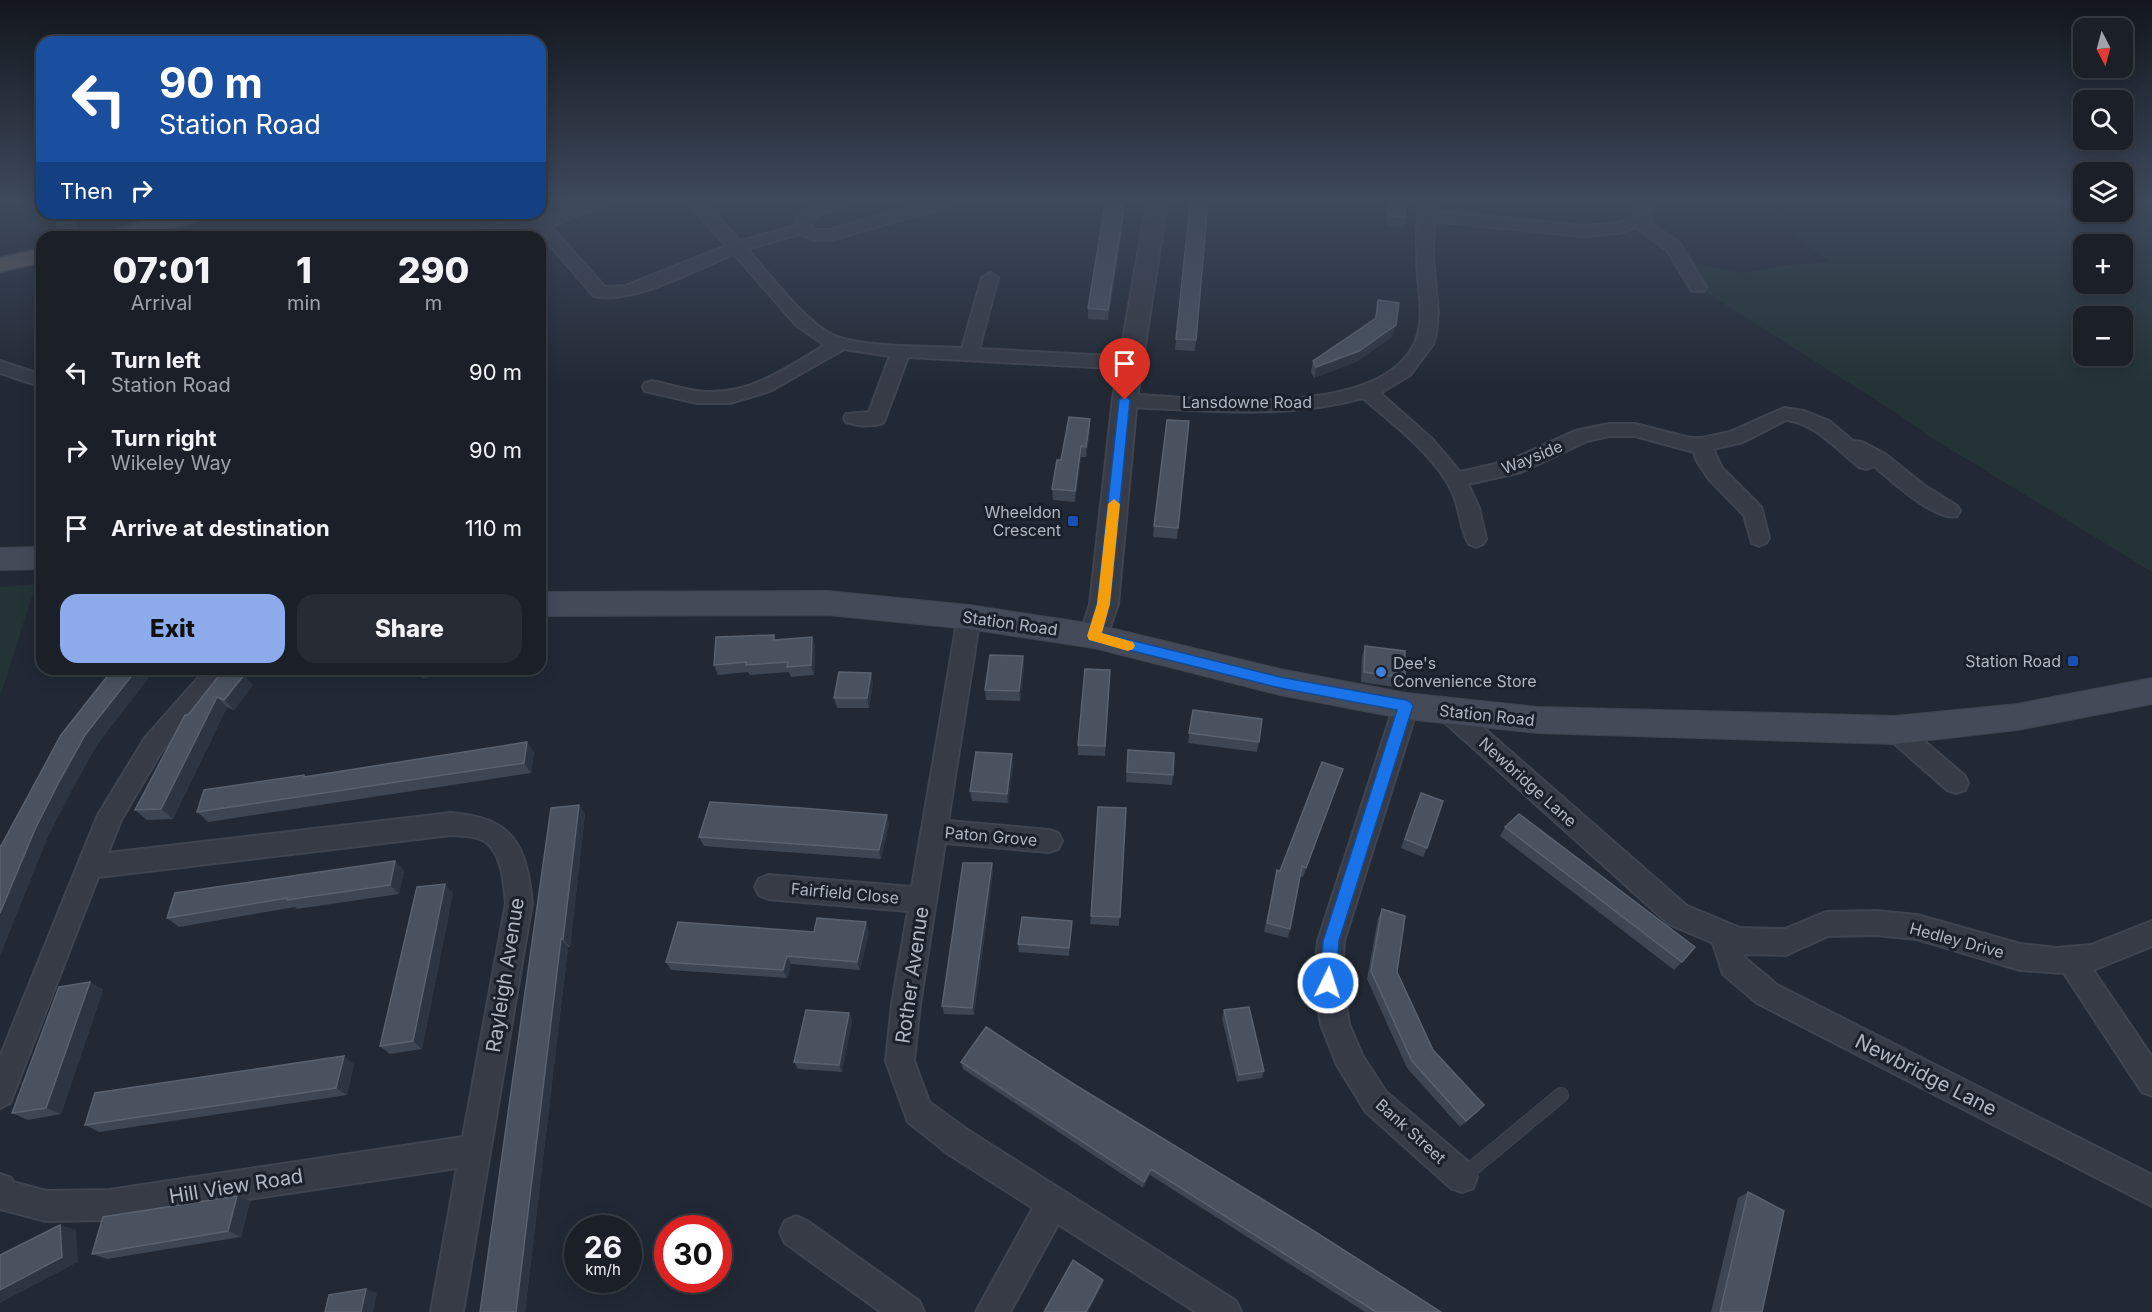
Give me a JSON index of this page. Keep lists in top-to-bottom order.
{
  "streets": {
    "main road": ["Station Road"],
    "street": [
      "Lansdowne Road",
      "Wayside",
      "Newbridge Lane",
      "Paton Grove",
      "Fairfield Close",
      "Hedley Drive",
      "Rayleigh Avenue",
      "Rother Avenue",
      "Bank Street",
      "Hill View Road"
    ]
  },
  "crossings": [
    ["Station Road", "Newbridge Lane"],
    ["Station Road", "Rother Avenue"],
    ["Station Road", "Bank Street"],
    ["Newbridge Lane", "Hedley Drive"],
    ["Paton Grove", "Rother Avenue"],
    ["Fairfield Close", "Rother Avenue"],
    ["Rayleigh Avenue", "Hill View Road"]
  ],
  "places": {
    "transit": ["Wheeldon Crescent", "Station Road"],
    "other": ["Dee's Convenience Store"]
  },
  "north": "bottom",
  "page": {
    "map_buttons": ["+", "−"],
    "turn": ["90 m", "Station Road"],
    "then": "Then",
    "eta": [
      "07:01",
      "Arrival",
      "1",
      "min",
      "290",
      "m"
    ],
    "list": [
      {
        "name": "Turn left",
        "note": "Station Road",
        "value": "90 m"
      },
      {
        "name": "Turn right",
        "note": "Wikeley Way",
        "value": "90 m"
      },
      {
        "name": "Arrive at destination",
        "value": "110 m"
      }
    ],
    "buttons": ["Exit", "Share"],
    "speed": "26 km/h",
    "limit": "30"
  }
}
